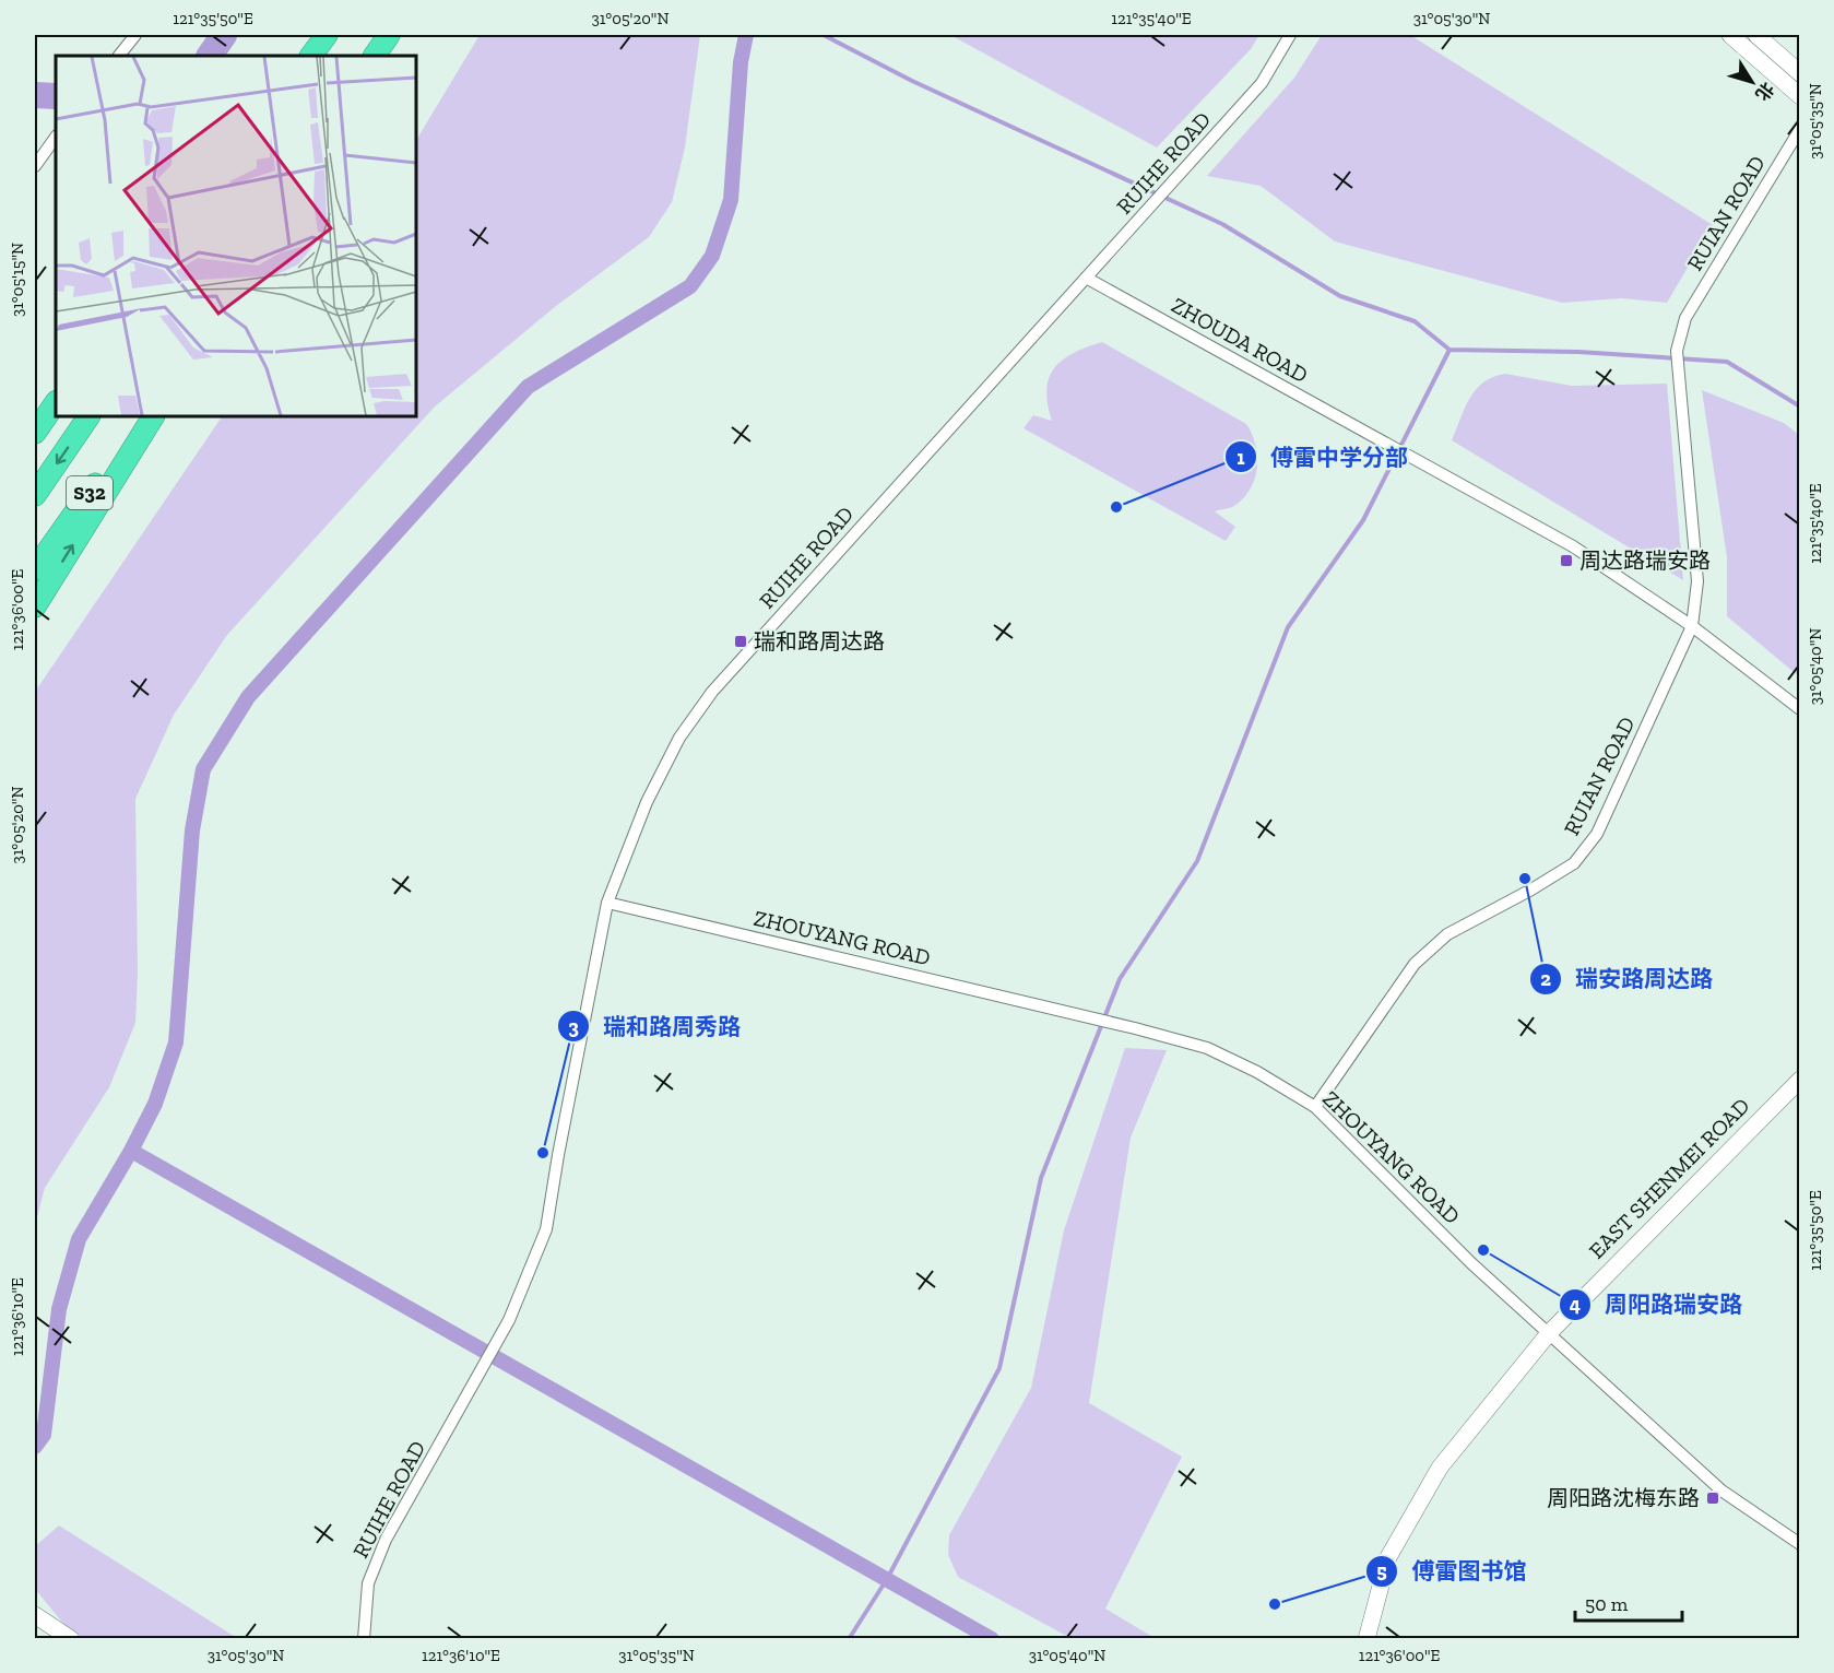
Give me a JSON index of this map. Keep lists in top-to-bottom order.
{
  "streets": {
    "highway": ["S32"],
    "street": [
      "RUIHE ROAD",
      "RUIAN ROAD",
      "ZHOUDA ROAD",
      "ZHOUYANG ROAD",
      "EAST SHENMEI ROAD"
    ]
  },
  "crossings": [
    ["RUIHE ROAD", "ZHOUDA ROAD"],
    ["RUIHE ROAD", "ZHOUYANG ROAD"],
    ["RUIAN ROAD", "ZHOUDA ROAD"],
    ["RUIAN ROAD", "ZHOUYANG ROAD"],
    ["ZHOUYANG ROAD", "EAST SHENMEI ROAD"]
  ],
  "places": {
    "other": [
      "傅雷中学分部",
      "瑞安路周达路",
      "瑞和路周秀路",
      "周阳路瑞安路",
      "傅雷图书馆"
    ],
    "transit": ["周达路瑞安路", "瑞和路周达路", "周阳路沈梅东路"]
  },
  "scale_bar": "50 m",
  "north": "bottom right",
  "coordinates": [
    "121°35'50\"E",
    "31°05'20\"N",
    "121°35'40\"E",
    "31°05'30\"N",
    "31°05'35\"N",
    "31°05'15\"N",
    "121°36'00\"E",
    "31°05'40\"N",
    "121°36'10\"E"
  ]
}
